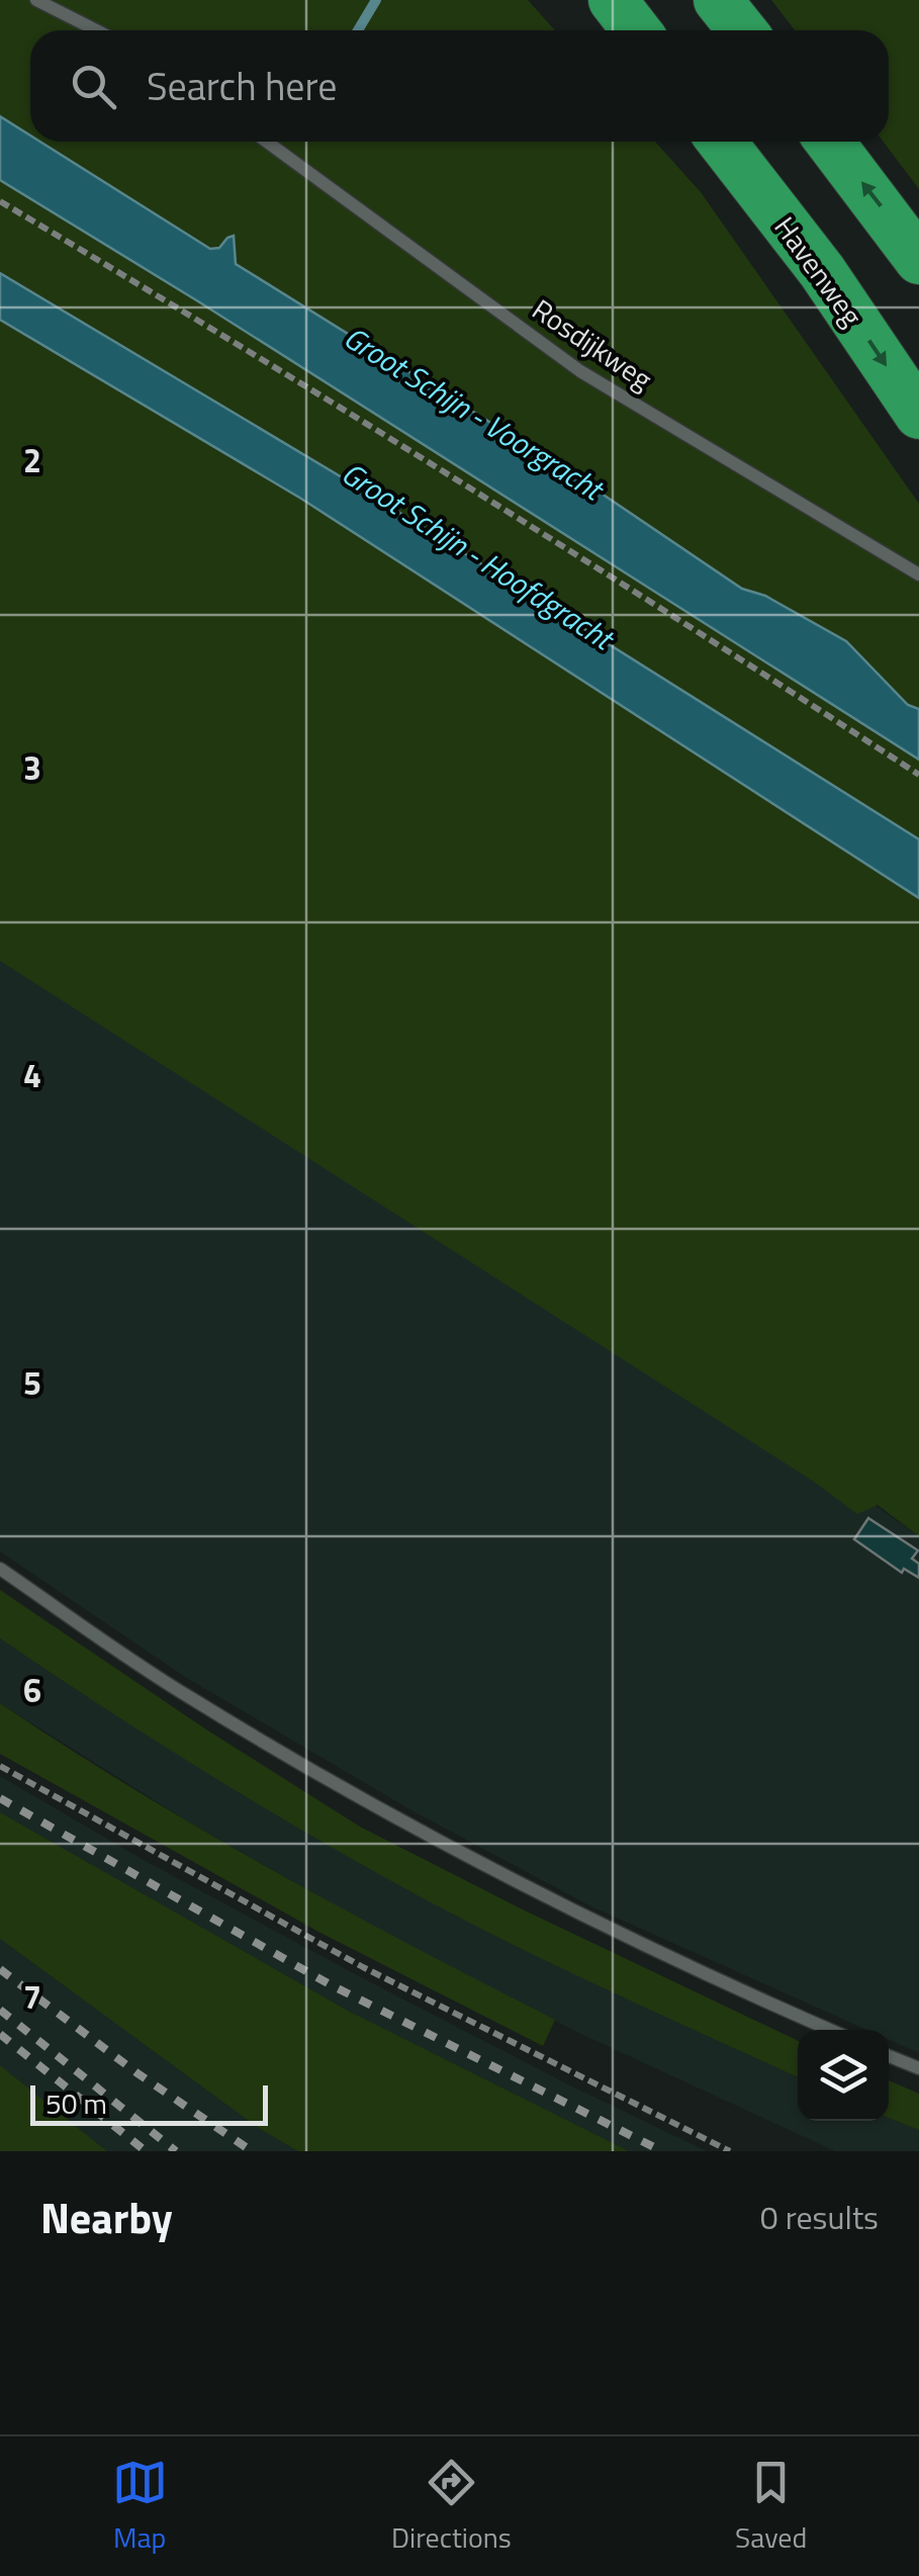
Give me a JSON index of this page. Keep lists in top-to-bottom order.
{
  "streets": {
    "highway": ["Havenweg"],
    "lane": ["Rosdijkweg"]
  },
  "water": ["Groot Schijn - Voorgracht", "Groot Schijn - Hoofdgracht"],
  "scale_bar": "50 m",
  "page": {
    "search": "Search here",
    "scale": "50 m",
    "heading": ["Nearby", "0 results"],
    "nav": ["Map", "Directions", "Saved"]
  },
  "grid": {
    "rows": [
      "2",
      "3",
      "4",
      "5",
      "6",
      "7"
    ]
  }
}
